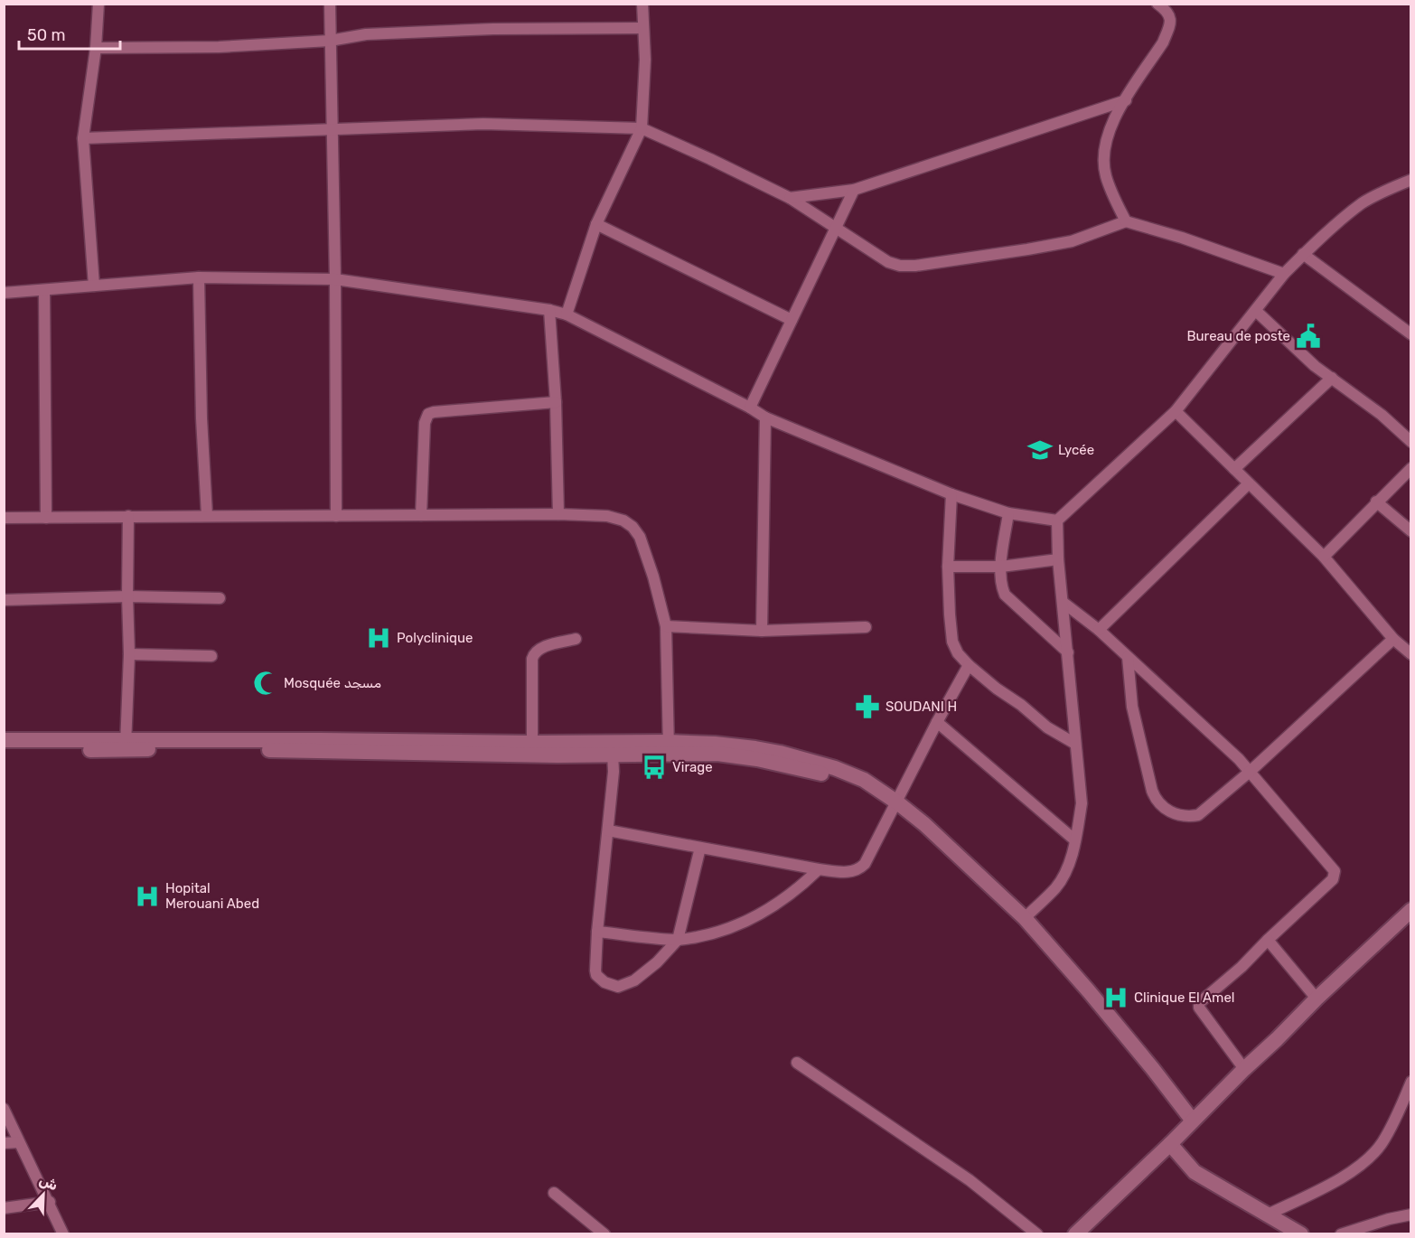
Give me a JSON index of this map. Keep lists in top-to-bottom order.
{
  "places": {
    "public building": ["Bureau de poste"],
    "school or university": ["Lycée"],
    "hospital": ["Polyclinique", "Hopital Merouani Abed", "Clinique El Amel"],
    "mosque": ["Mosquée مسجد"],
    "pharmacy": ["SOUDANI H"],
    "bus stop": ["Virage"]
  },
  "scale_bar": "50 m",
  "north": "top right"
}
